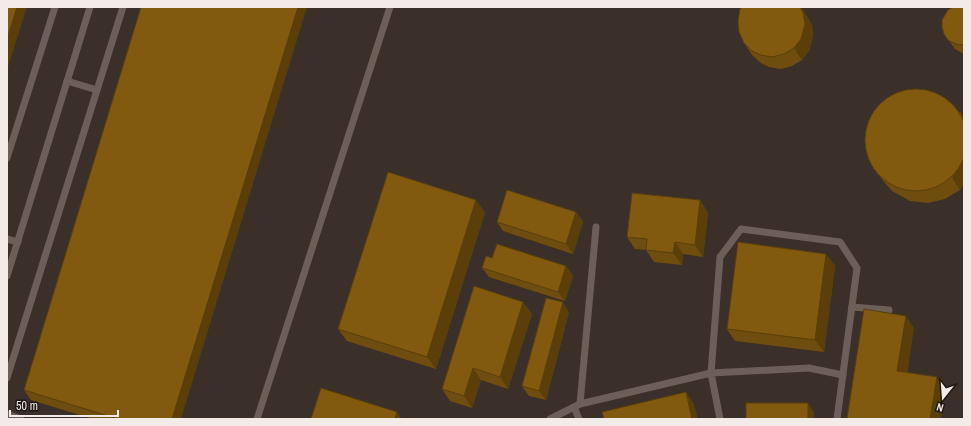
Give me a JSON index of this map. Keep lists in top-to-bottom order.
{
  "scale_bar": "50 m",
  "north": "bottom"
}
